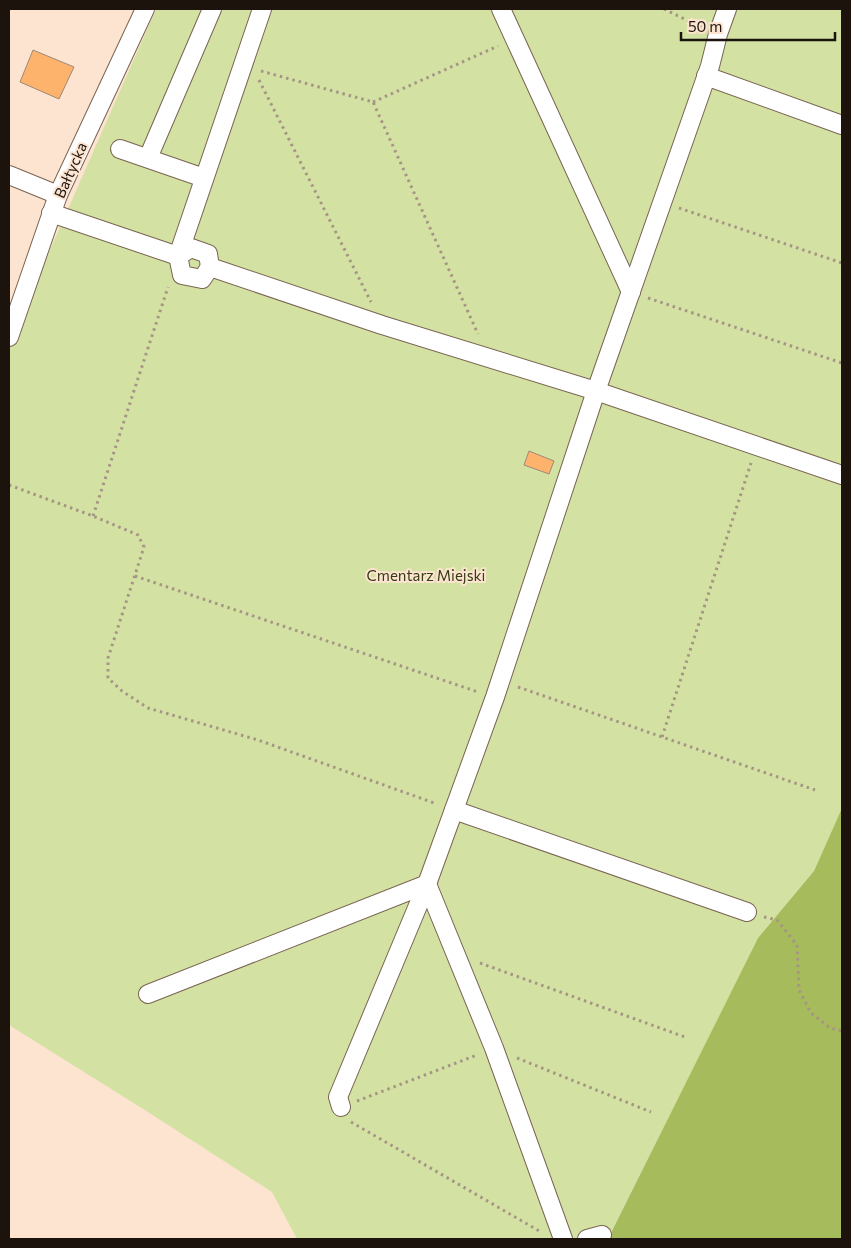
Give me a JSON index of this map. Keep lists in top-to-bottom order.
{
  "streets": {
    "street": ["Bałtycka"]
  },
  "parks": ["Cmentarz Miejski"],
  "scale_bar": "50 m"
}
